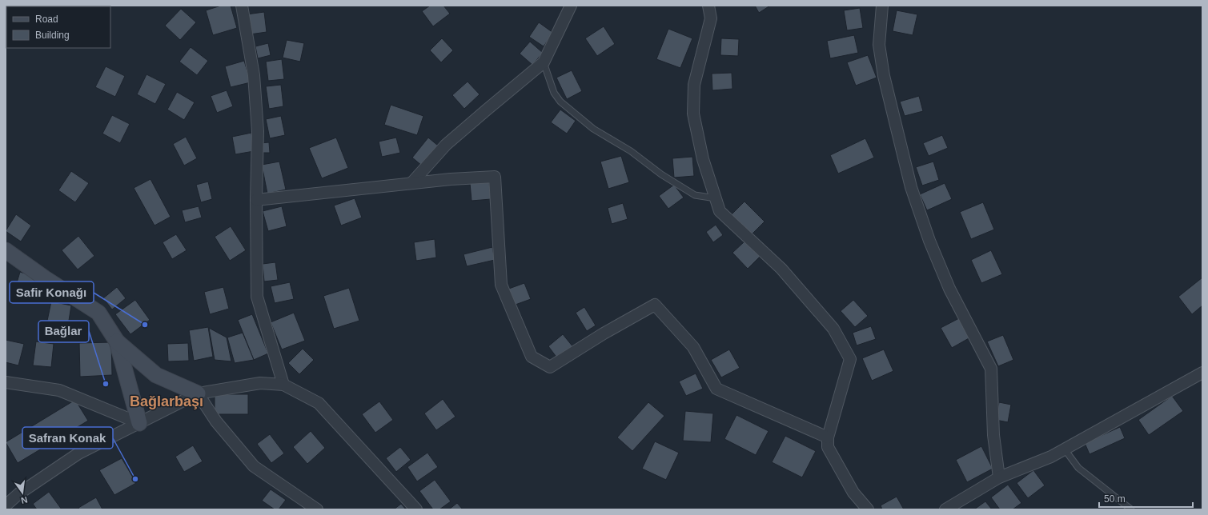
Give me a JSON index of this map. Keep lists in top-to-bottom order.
{
  "districts": ["Bağlarbaşı"],
  "places": ["Safir Konağı", "Bağlar", "Safran Konak"],
  "legend": ["Road", "Building"],
  "scale_bar": "50 m",
  "north": "bottom"
}
